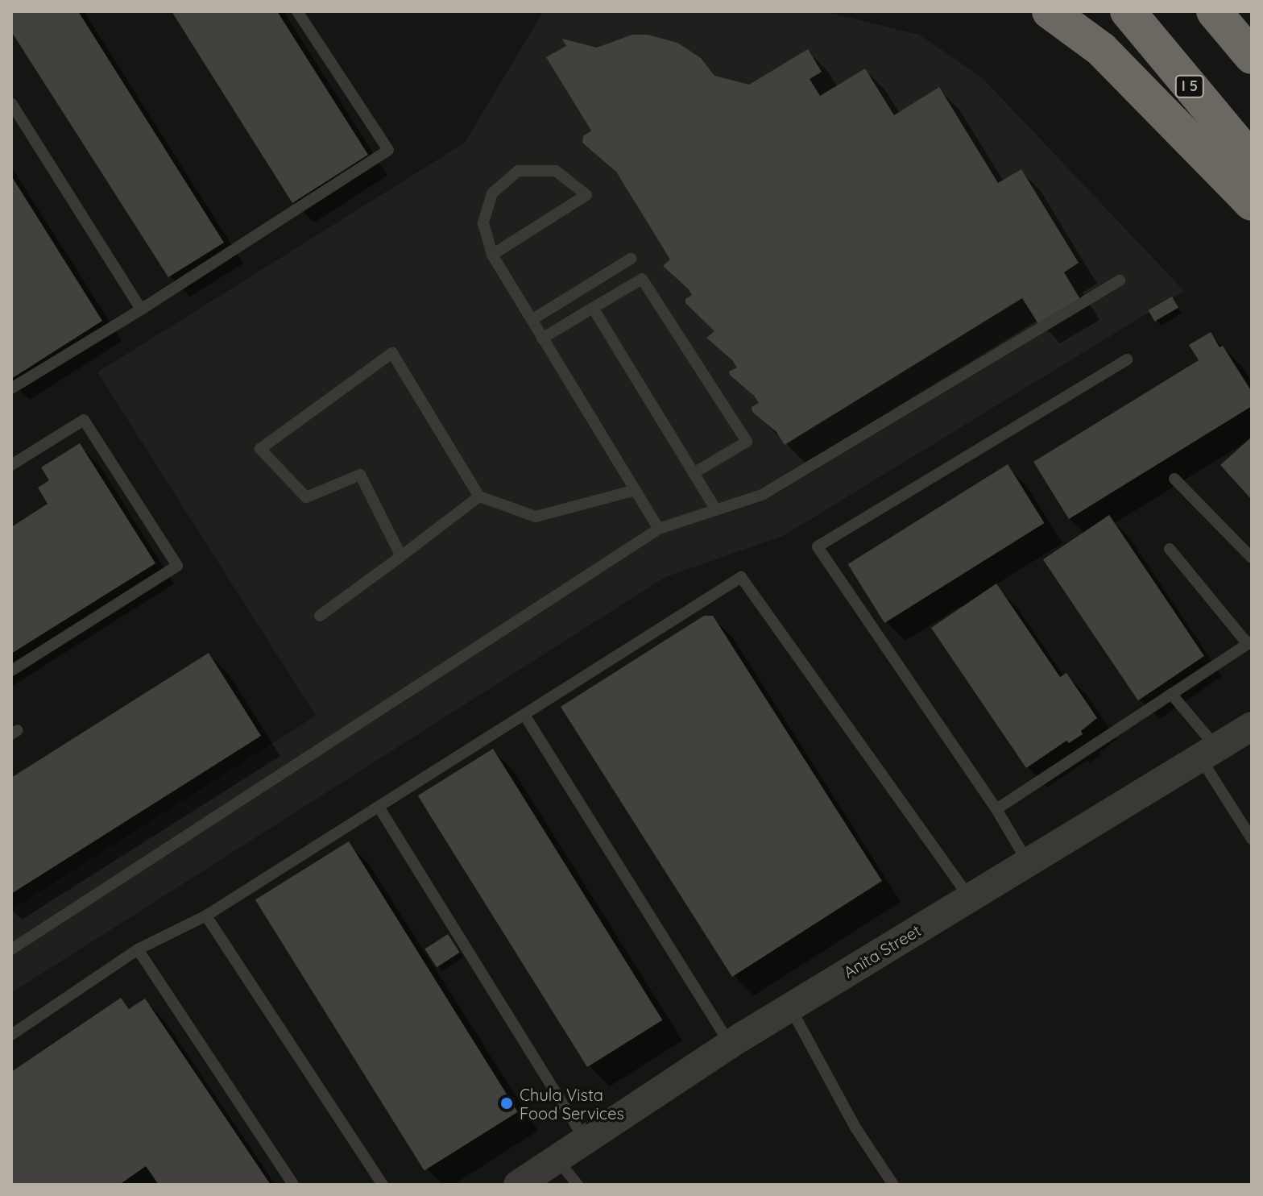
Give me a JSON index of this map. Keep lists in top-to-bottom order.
{
  "streets": {
    "highway": ["I 5"],
    "street": ["Anita Street"]
  },
  "places": ["Chula Vista Food Services"]
}
